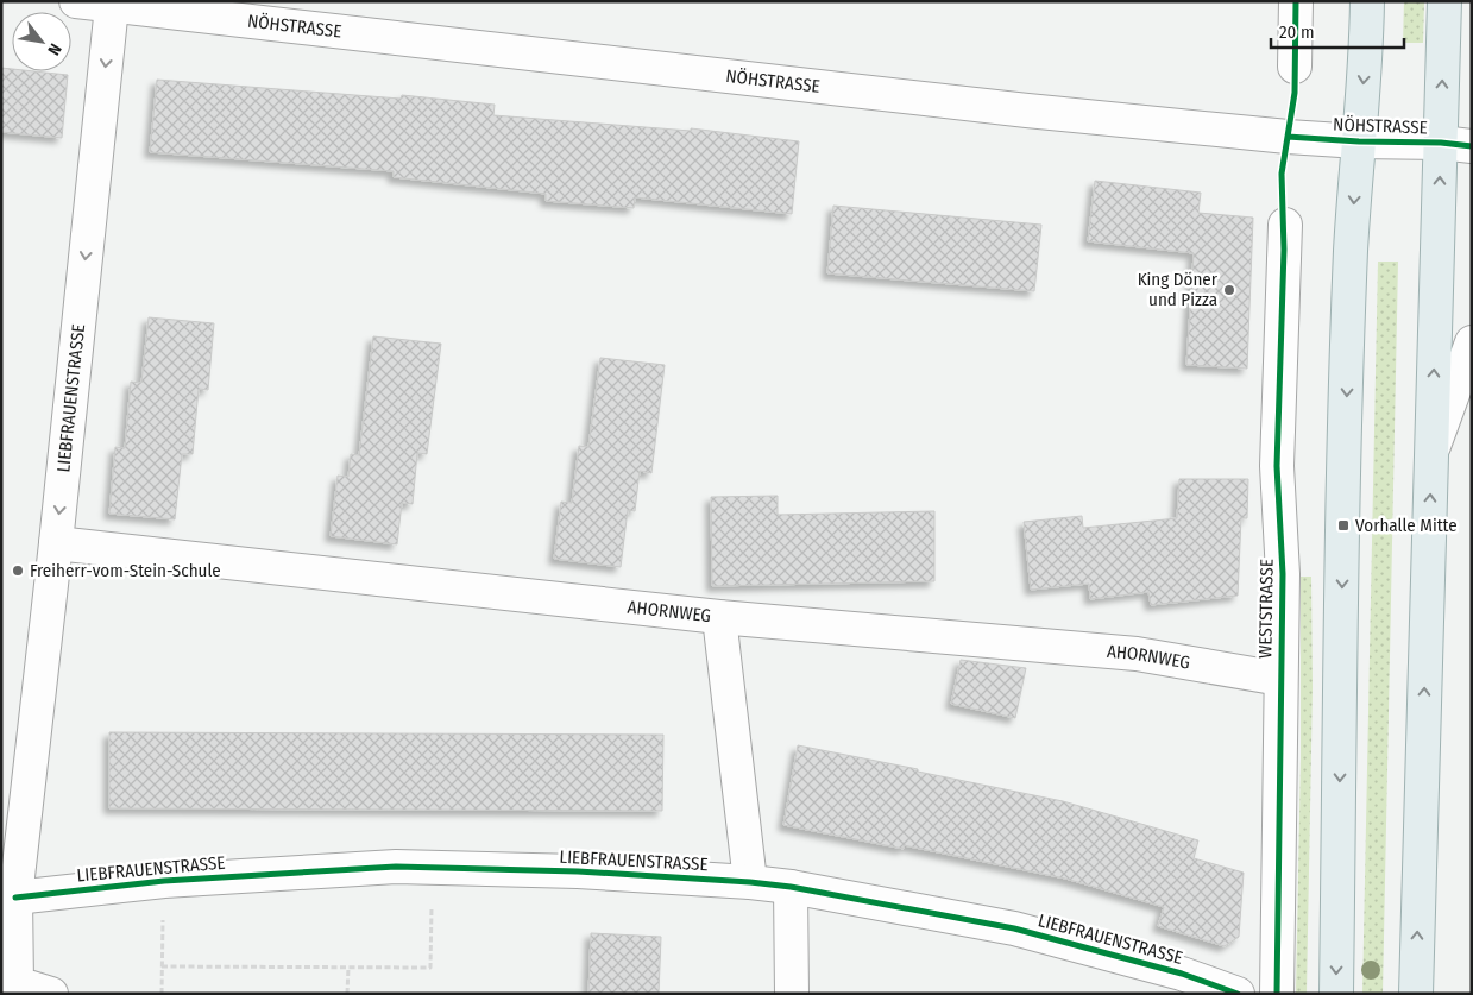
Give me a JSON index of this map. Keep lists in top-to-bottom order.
{
  "streets": {
    "street": [
      "NÖHSTRASSE",
      "LIEBFRAUENSTRASSE",
      "WESTSTRASSE",
      "AHORNWEG"
    ]
  },
  "crossings": [
    ["NÖHSTRASSE", "LIEBFRAUENSTRASSE"],
    ["LIEBFRAUENSTRASSE", "AHORNWEG"],
    ["WESTSTRASSE", "AHORNWEG"]
  ],
  "places": {
    "other": ["King Döner und Pizza", "Freiherr-vom-Stein-Schule"],
    "transit": ["Vorhalle Mitte"]
  },
  "scale_bar": "20 m",
  "north": "bottom right"
}
